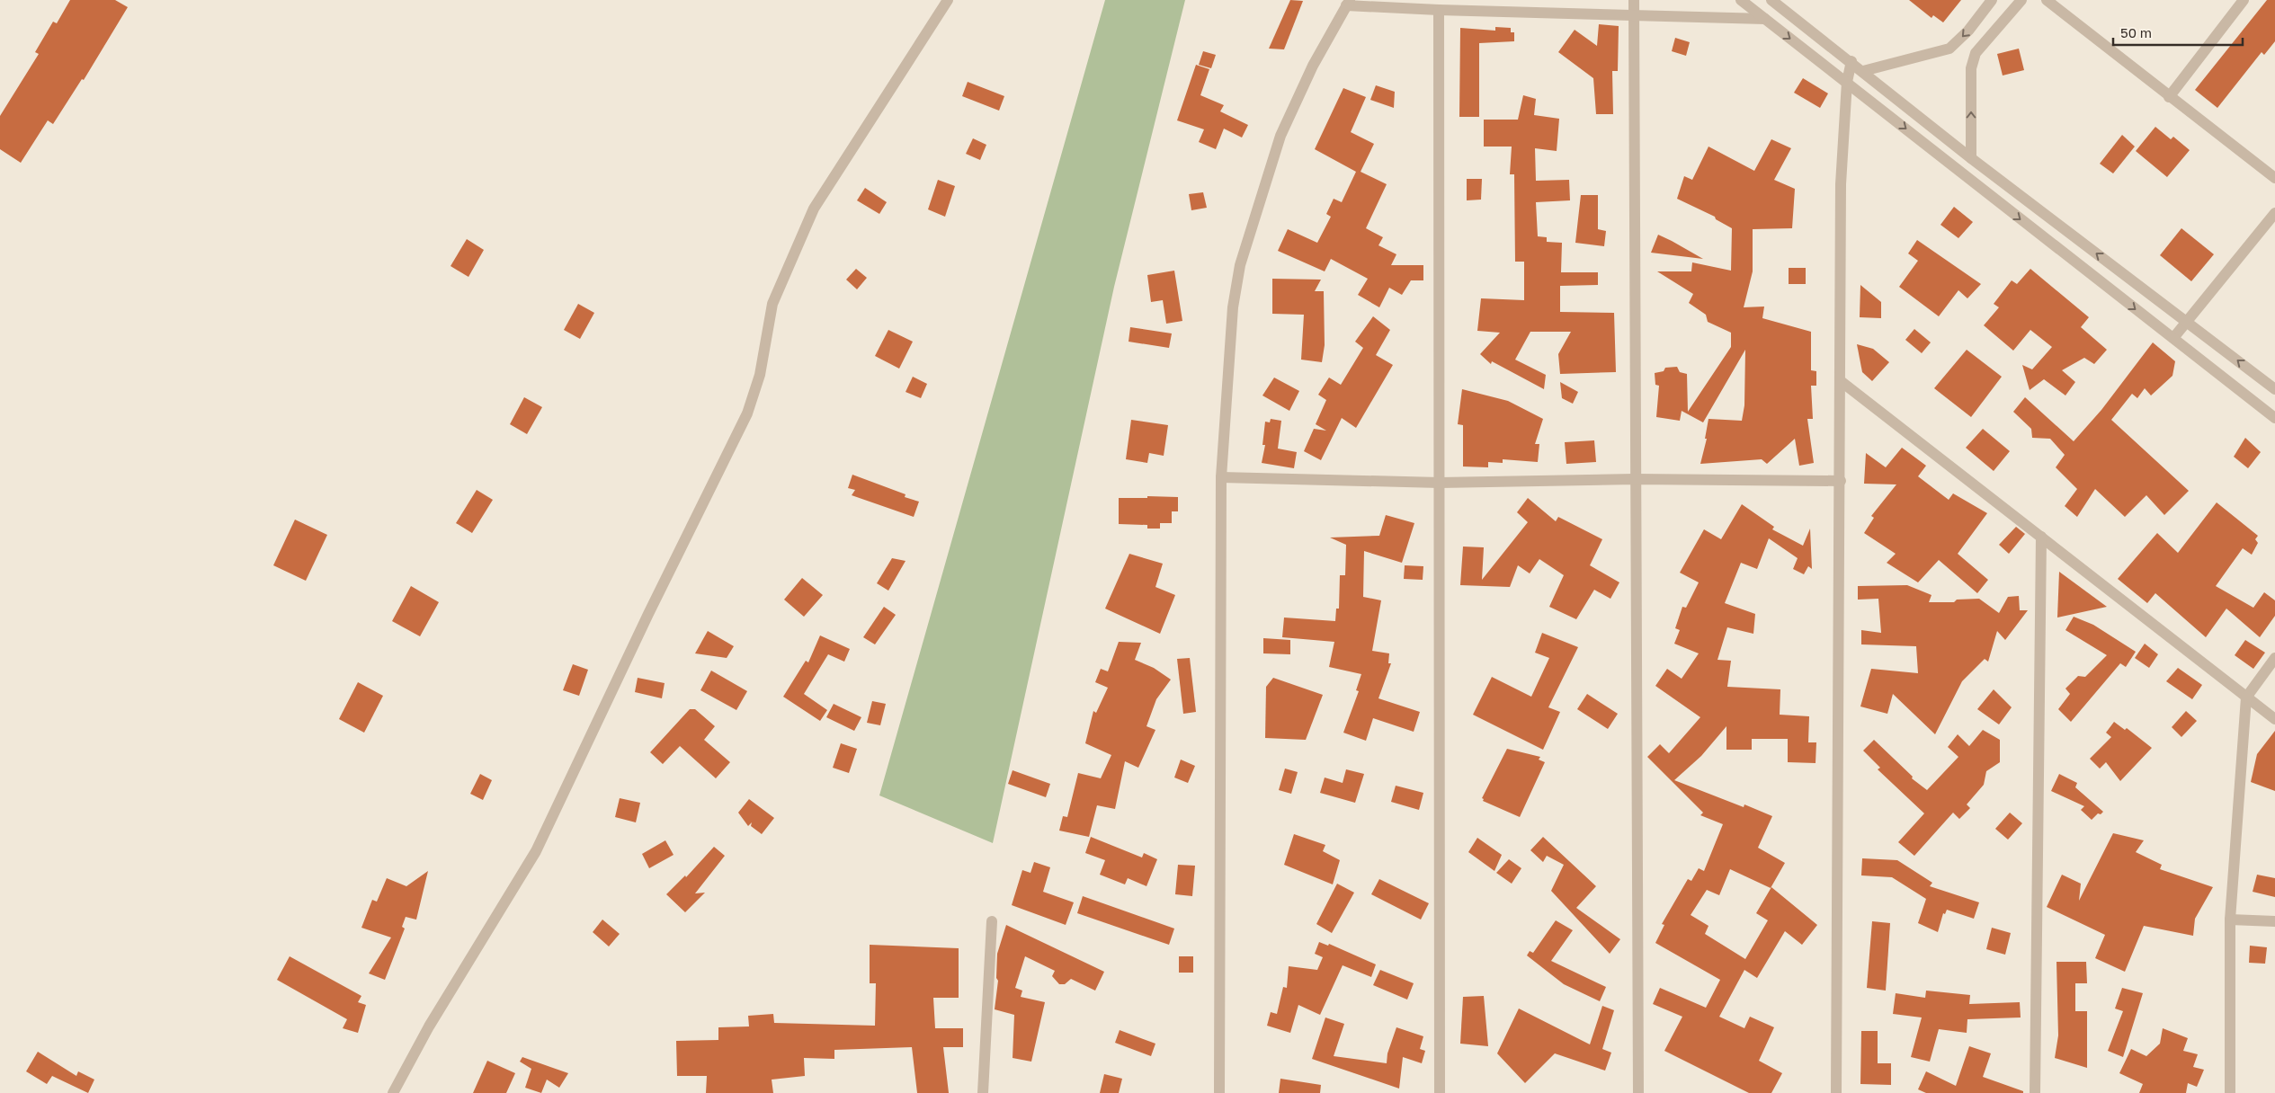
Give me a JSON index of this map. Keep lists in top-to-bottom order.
{
  "scale_bar": "50 m"
}
